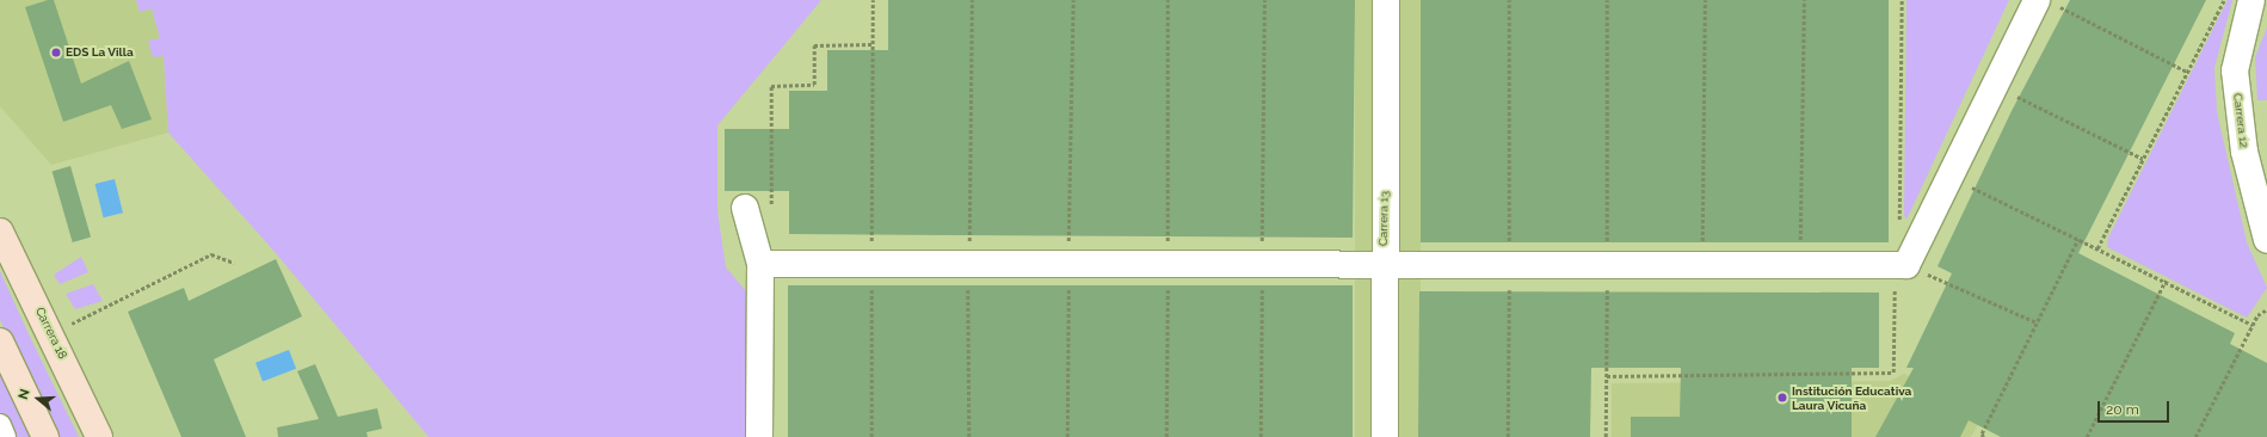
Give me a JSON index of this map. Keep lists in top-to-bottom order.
{
  "streets": {
    "main road": ["Carrera 18"],
    "street": ["Carrera 12", "Carrera 13"]
  },
  "places": ["EDS La Villa", "Institución Educativa Laura Vicuña"],
  "scale_bar": "20 m",
  "north": "left"
}
